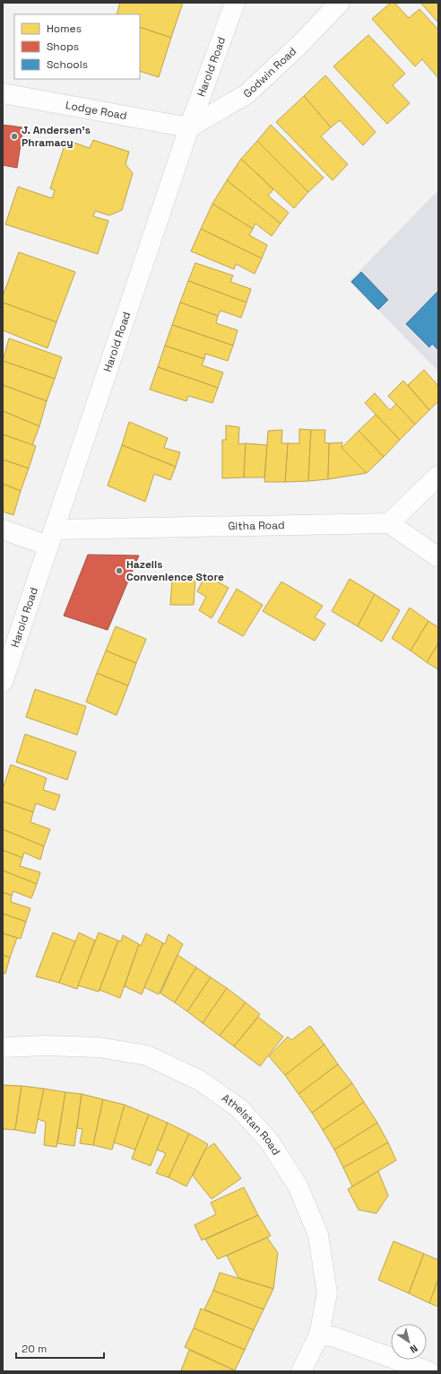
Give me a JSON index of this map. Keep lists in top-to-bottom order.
{
  "streets": {
    "street": [
      "Harold Road",
      "Godwin Road",
      "Lodge Road",
      "Githa Road",
      "Athelstan Road"
    ]
  },
  "crossings": [
    ["Harold Road", "Godwin Road"],
    ["Harold Road", "Lodge Road"],
    ["Harold Road", "Githa Road"],
    ["Godwin Road", "Lodge Road"]
  ],
  "places": ["J. Andersen's Phramacy", "Hazells Convenience Store"],
  "legend": ["Homes", "Shops", "Schools"],
  "scale_bar": "20 m",
  "north": "bottom right"
}
